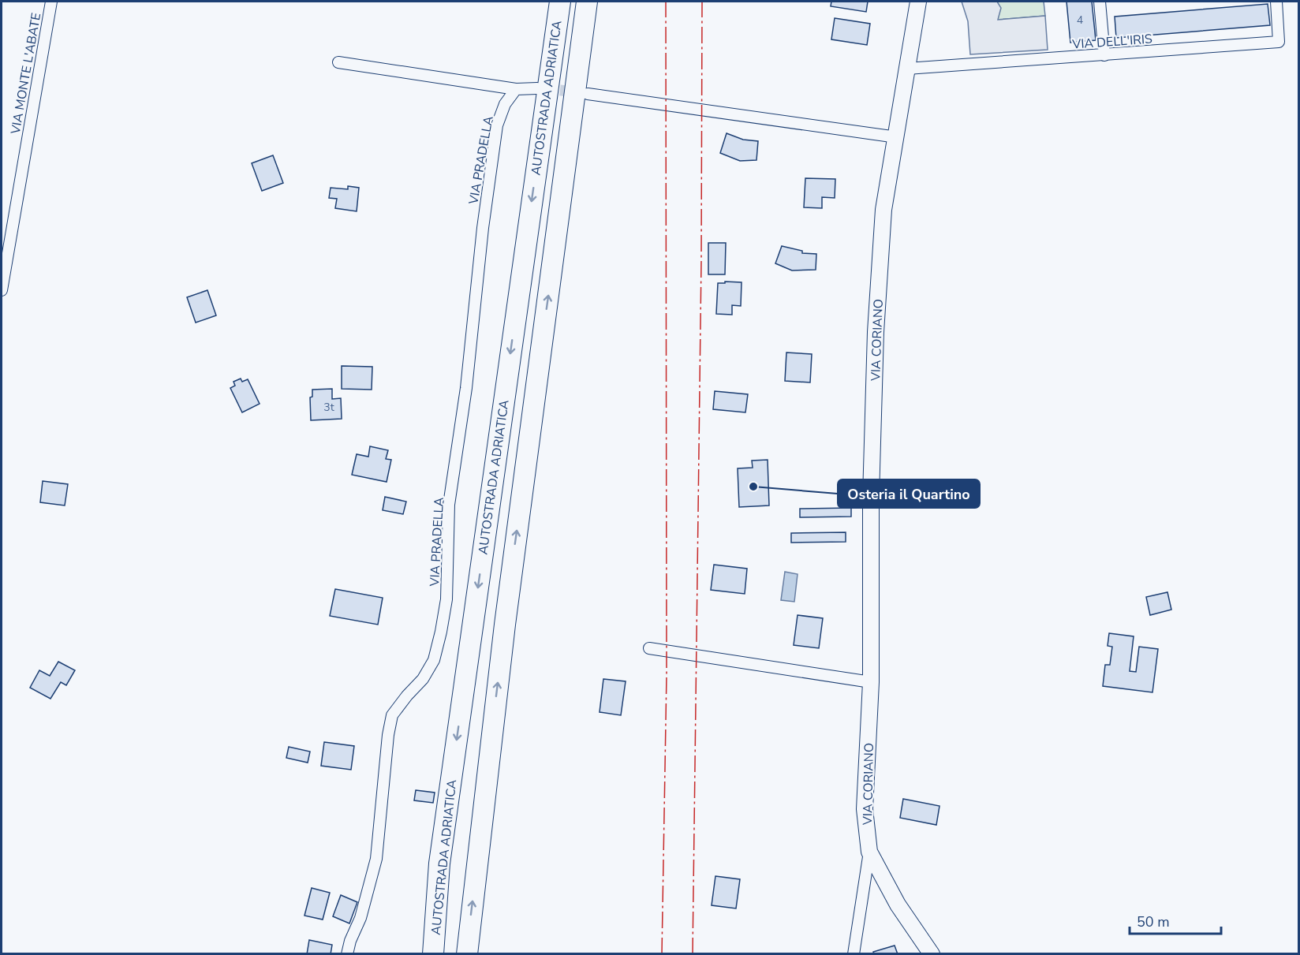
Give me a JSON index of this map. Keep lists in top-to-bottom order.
{
  "streets": {
    "highway": ["AUTOSTRADA ADRIATICA"],
    "main road": ["VIA CORIANO"],
    "street": ["VIA DELL'IRIS", "VIA MONTE L'ABATE", "VIA PRADELLA"]
  },
  "crossings": [
    ["VIA DELL'IRIS", "VIA CORIANO"]
  ],
  "places": ["Osteria il Quartino"],
  "house_numbers": ["4", "3t"],
  "scale_bar": "50 m"
}
